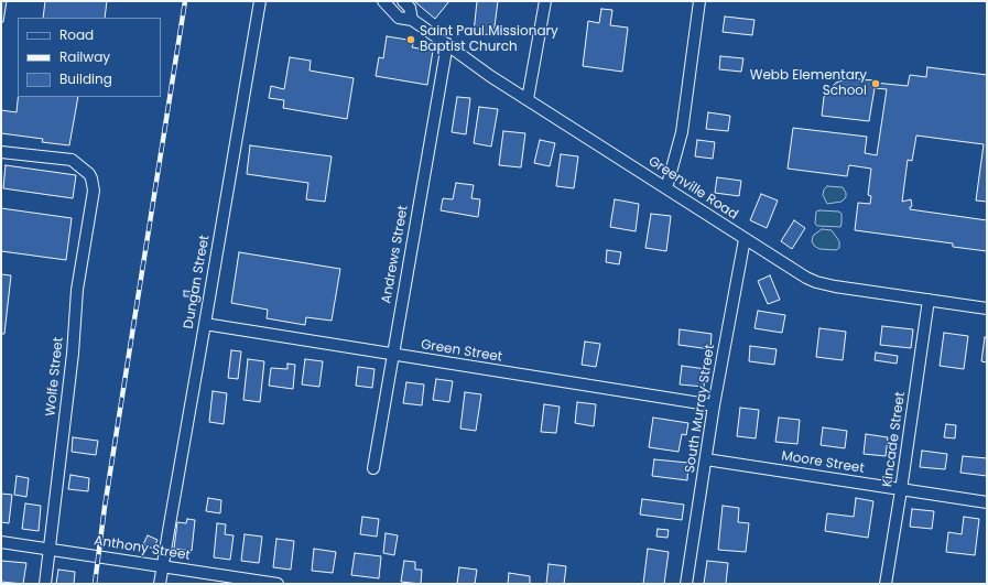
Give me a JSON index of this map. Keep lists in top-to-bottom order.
{
  "streets": {
    "street": [
      "Greenville Road",
      "Andrews Street",
      "Dungan Street",
      "Green Street",
      "Wolfe Street",
      "South Murray Street",
      "Kincade Street",
      "Moore Street",
      "Anthony Street"
    ]
  },
  "crossings": [
    ["Greenville Road", "Andrews Street"],
    ["Greenville Road", "South Murray Street"],
    ["Greenville Road", "Kincade Street"],
    ["Andrews Street", "Green Street"],
    ["Dungan Street", "Green Street"],
    ["Dungan Street", "Anthony Street"],
    ["Green Street", "South Murray Street"],
    ["Wolfe Street", "Anthony Street"],
    ["South Murray Street", "Moore Street"],
    ["Kincade Street", "Moore Street"]
  ],
  "places": ["Saint Paul Missionary Baptist Church", "Webb Elementary School"],
  "legend": ["Road", "Railway", "Building"]
}
